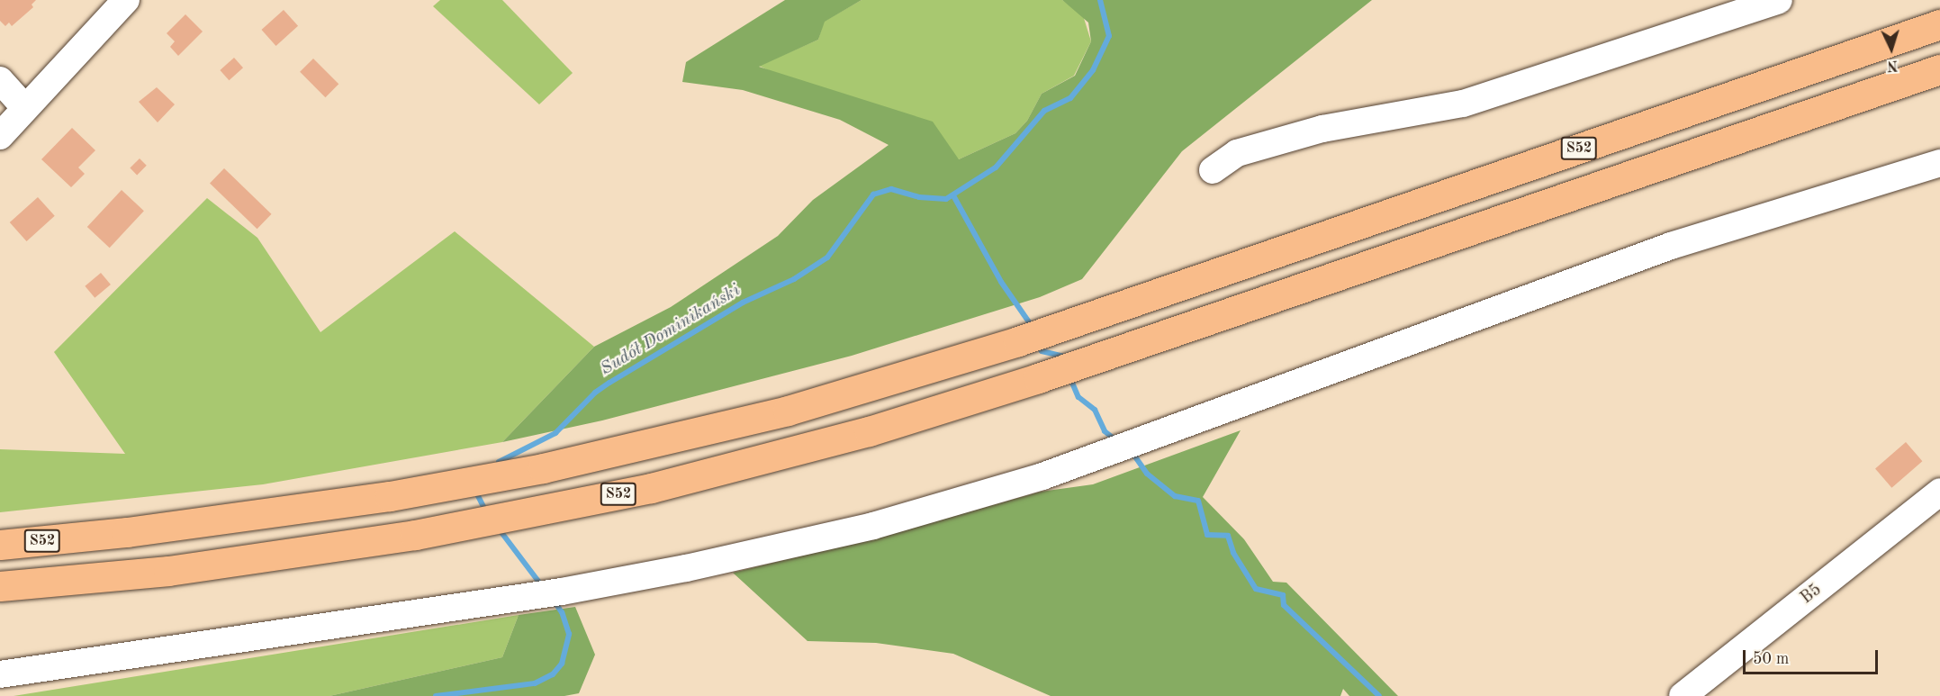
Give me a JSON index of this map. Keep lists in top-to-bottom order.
{
  "streets": {
    "highway": ["S52"],
    "street": ["B5"]
  },
  "water": ["Sudół Dominikański"],
  "scale_bar": "50 m",
  "north": "bottom"
}
